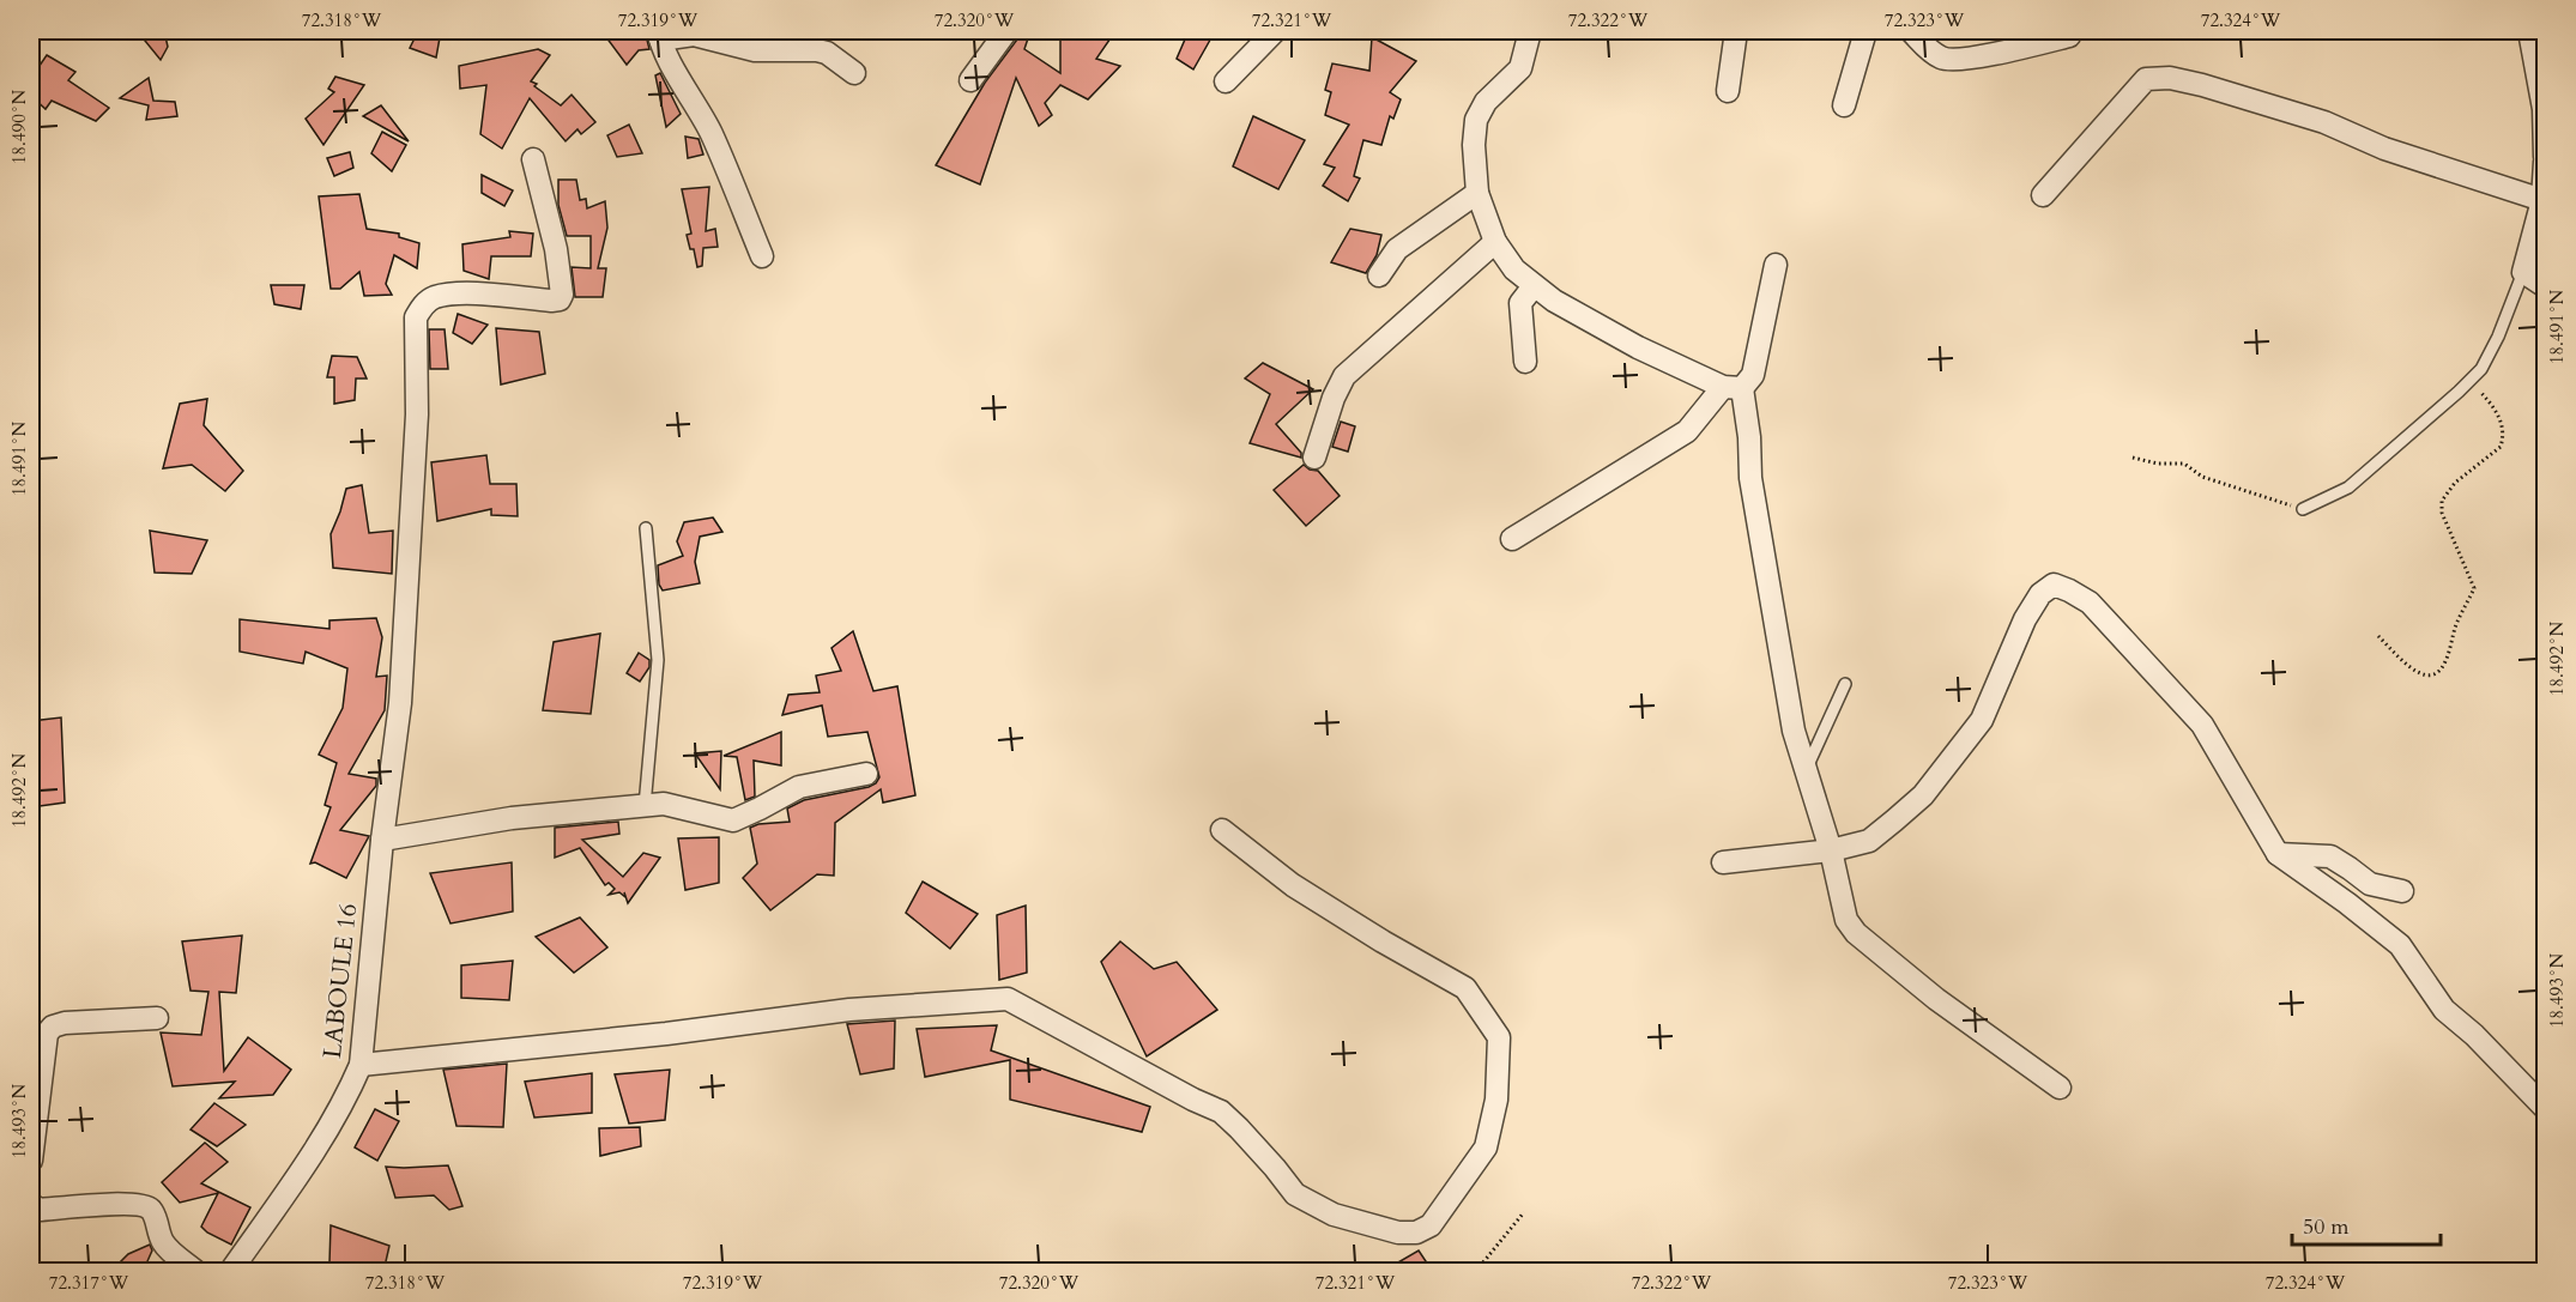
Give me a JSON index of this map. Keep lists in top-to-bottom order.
{
  "streets": {
    "street": ["LABOULE 16"]
  },
  "scale_bar": "50 m",
  "coordinates": [
    "72.318°W",
    "72.319°W",
    "72.320°W",
    "72.321°W",
    "72.322°W",
    "72.323°W",
    "72.324°W",
    "18.490°N",
    "18.491°N",
    "18.492°N",
    "18.493°N",
    "72.317°W"
  ]
}
